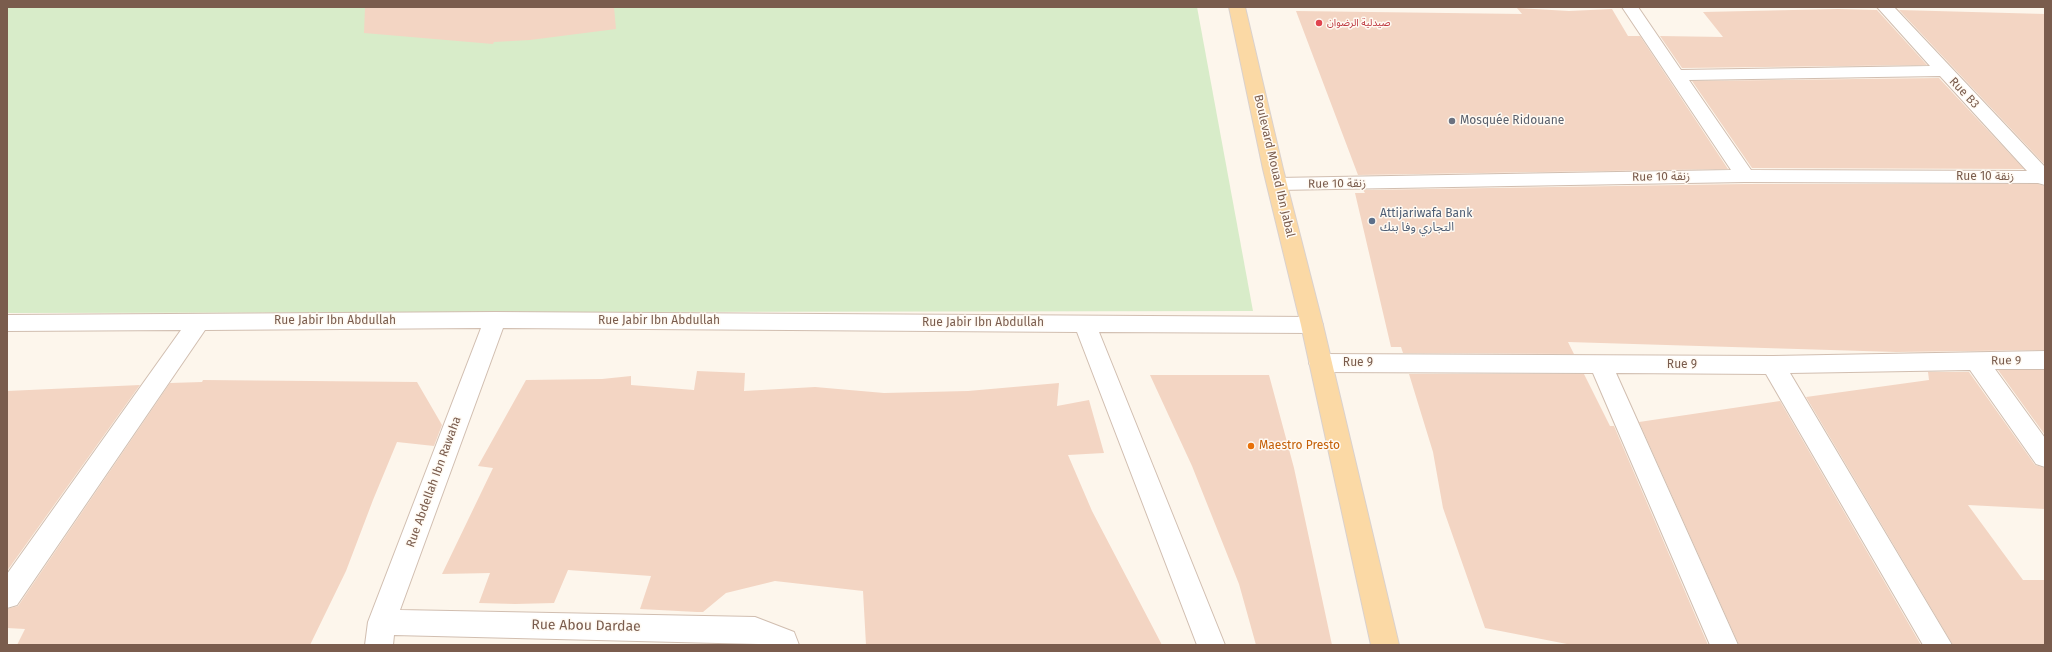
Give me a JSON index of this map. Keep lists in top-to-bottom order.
{
  "streets": {
    "main road": ["Boulevard Mouad Ibn Jabal"],
    "street": [
      "Rue B3",
      "Rue 10 زنقة",
      "Rue Jabir Ibn Abdullah",
      "Rue 9",
      "Rue Abdellah Ibn Rawaha",
      "Rue Abou Dardae"
    ]
  },
  "crossings": [
    ["Rue B3", "Rue 10 زنقة"],
    ["Boulevard Mouad Ibn Jabal", "Rue 10 زنقة"],
    ["Boulevard Mouad Ibn Jabal", "Rue Jabir Ibn Abdullah"],
    ["Boulevard Mouad Ibn Jabal", "Rue 9"],
    ["Rue Jabir Ibn Abdullah", "Rue Abdellah Ibn Rawaha"],
    ["Rue Abdellah Ibn Rawaha", "Rue Abou Dardae"]
  ],
  "places": [
    "صيدلية الرضوان",
    "Mosquée Ridouane",
    "Attijariwafa Bank التجاري وفا بنك",
    "Maestro Presto"
  ]
}
